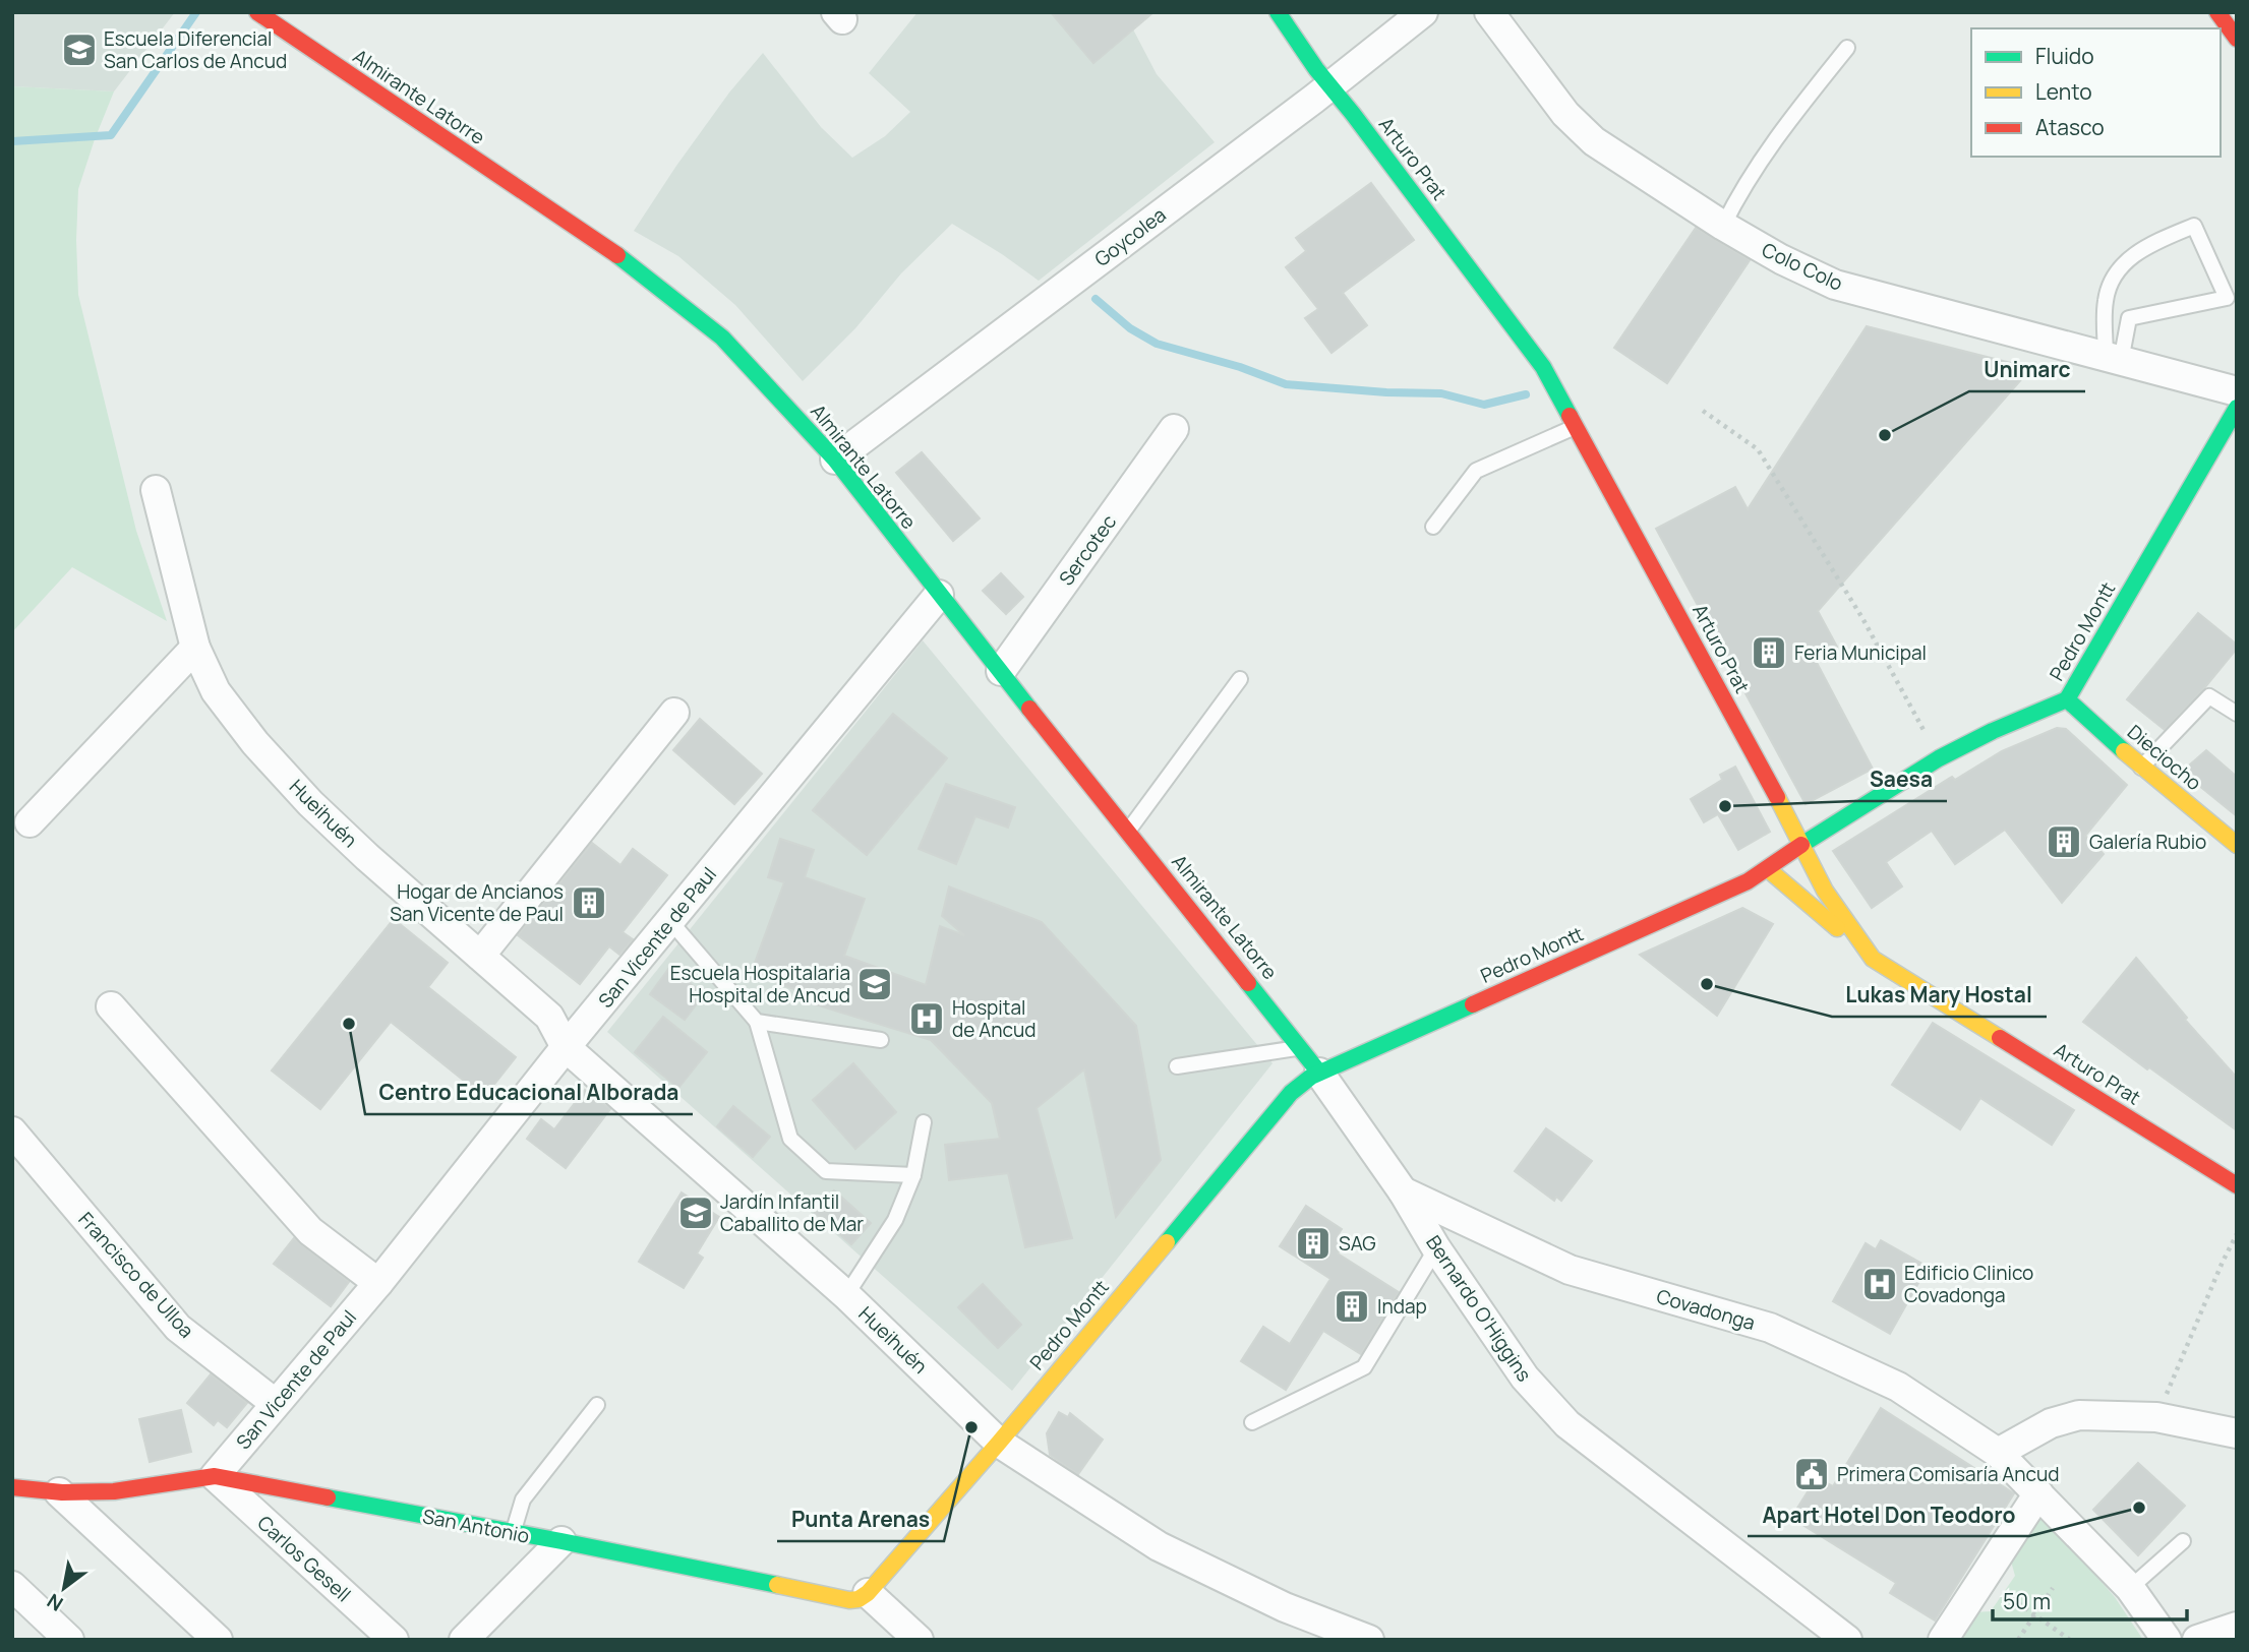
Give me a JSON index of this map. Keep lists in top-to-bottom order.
{
  "streets": {
    "main road": [
      "Almirante Latorre",
      "Arturo Prat",
      "Pedro Montt",
      "Dieciocho",
      "San Antonio"
    ],
    "street": [
      "Goycolea",
      "Colo Colo",
      "Sercotec",
      "Hueihuén",
      "San Vicente de Paul",
      "Francisco de Ulloa",
      "Bernardo O'Higgins",
      "Covadonga",
      "Carlos Gesell"
    ]
  },
  "crossings": [
    ["Almirante Latorre", "Goycolea"],
    ["Almirante Latorre", "Sercotec"],
    ["Almirante Latorre", "Pedro Montt"],
    ["Almirante Latorre", "San Vicente de Paul"],
    ["Almirante Latorre", "Bernardo O'Higgins"],
    ["Arturo Prat", "Goycolea"],
    ["Arturo Prat", "Pedro Montt"],
    ["Pedro Montt", "Dieciocho"],
    ["Pedro Montt", "Hueihuén"],
    ["Pedro Montt", "Bernardo O'Higgins"],
    ["Pedro Montt", "San Antonio"],
    ["Hueihuén", "San Vicente de Paul"],
    ["San Vicente de Paul", "Francisco de Ulloa"],
    ["San Vicente de Paul", "San Antonio"],
    ["San Vicente de Paul", "Carlos Gesell"],
    ["Bernardo O'Higgins", "Covadonga"],
    ["San Antonio", "Carlos Gesell"]
  ],
  "places": {
    "school or university": ["Escuela Diferencial San Carlos de Ancud", "Escuela Hospitalaria Hospital de Ancud", "Jardín Infantil Caballito de Mar"],
    "other": [
      "Unimarc",
      "Saesa",
      "Lukas Mary Hostal",
      "Centro Educacional Alborada",
      "Punta Arenas",
      "Apart Hotel Don Teodoro"
    ],
    "building": [
      "Feria Municipal",
      "Galería Rubio",
      "Hogar de Ancianos San Vicente de Paul",
      "SAG",
      "Indap"
    ],
    "hospital": ["Hospital de Ancud", "Edificio Clinico Covadonga"],
    "public building": ["Primera Comisaría Ancud"]
  },
  "legend": ["Fluido", "Lento", "Atasco"],
  "scale_bar": "50 m",
  "north": "bottom left"
}
